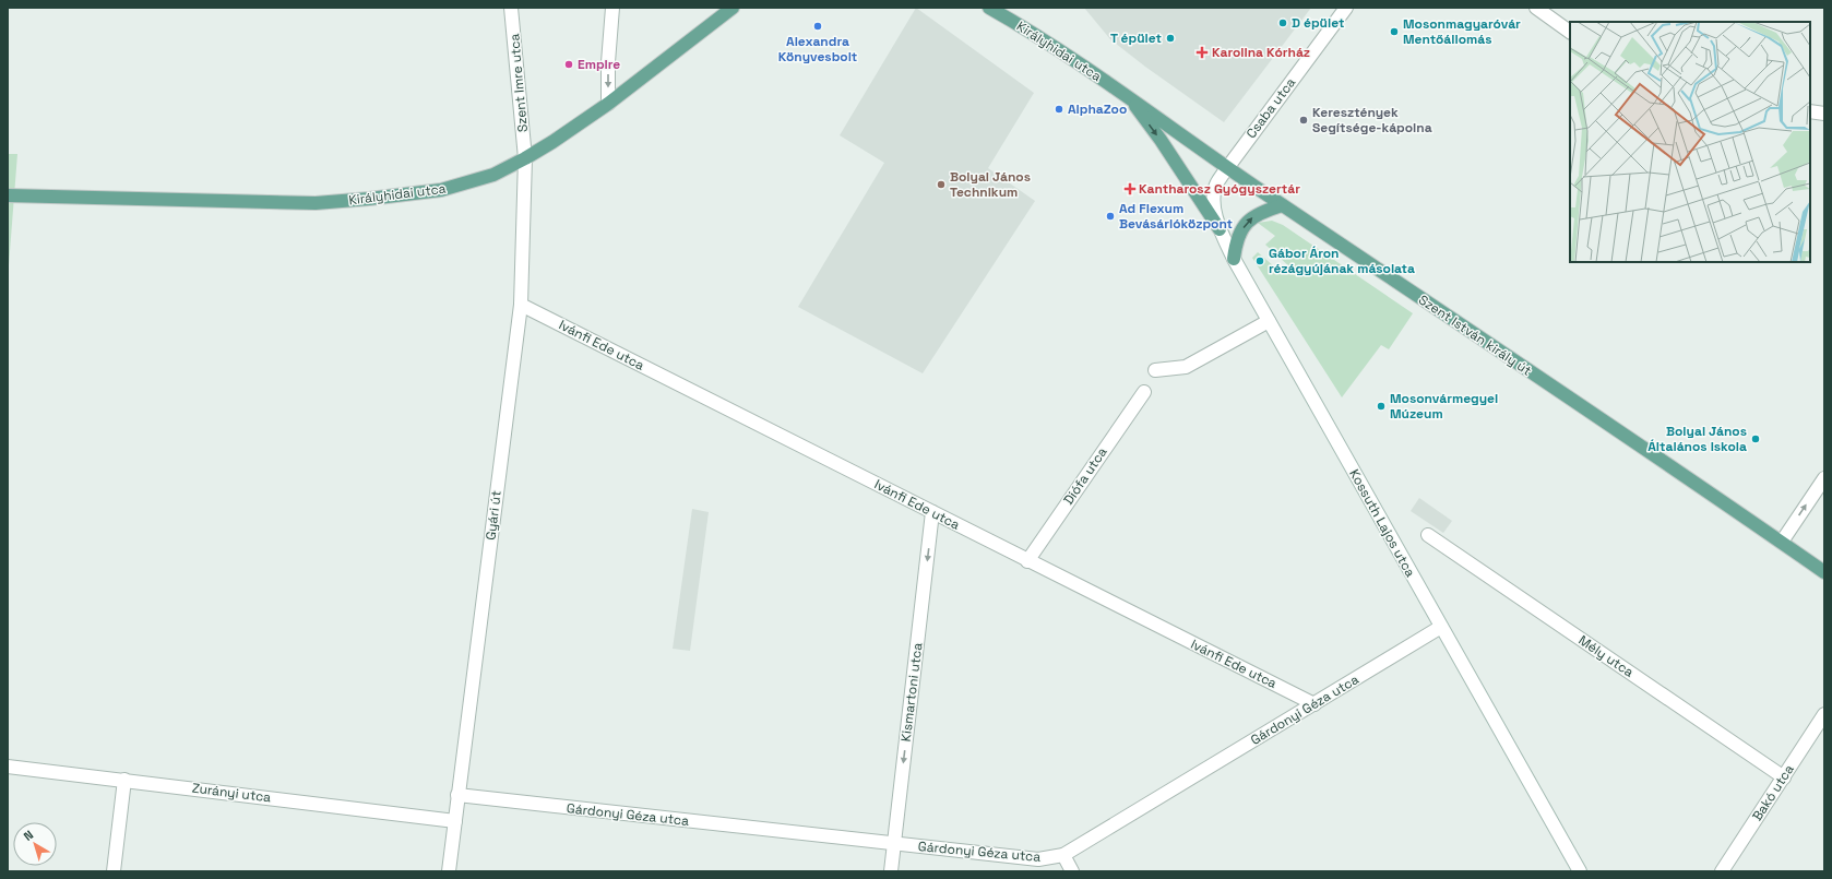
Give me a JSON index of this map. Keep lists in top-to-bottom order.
{
  "streets": {
    "main road": ["Királyhidai utca", "Szent István király út"],
    "street": [
      "Szent Imre utca",
      "Csaba utca",
      "Ivánfi Ede utca",
      "Diófa utca",
      "Gyári út",
      "Kossuth Lajos utca",
      "Mély utca",
      "Kismartoni utca",
      "Gárdonyi Géza utca",
      "Zurányi utca",
      "Bakó utca"
    ]
  },
  "crossings": [
    ["Királyhidai utca", "Szent Imre utca"],
    ["Királyhidai utca", "Szent István király út"],
    ["Királyhidai utca", "Gyári út"],
    ["Szent Imre utca", "Gyári út"],
    ["Csaba utca", "Szent István király út"],
    ["Csaba utca", "Kossuth Lajos utca"],
    ["Szent István király út", "Kossuth Lajos utca"],
    ["Ivánfi Ede utca", "Diófa utca"],
    ["Ivánfi Ede utca", "Gyári út"],
    ["Ivánfi Ede utca", "Kismartoni utca"],
    ["Ivánfi Ede utca", "Gárdonyi Géza utca"],
    ["Gyári út", "Gárdonyi Géza utca"],
    ["Gyári út", "Zurányi utca"],
    ["Kossuth Lajos utca", "Gárdonyi Géza utca"],
    ["Mély utca", "Bakó utca"],
    ["Kismartoni utca", "Gárdonyi Géza utca"]
  ],
  "one_way": ["Kismartoni utca"],
  "places": {
    "other": [
      "D épület",
      "Alexandra Könyvesbolt",
      "Mosonmagyaróvár Mentőállomás",
      "T épület",
      "Empire",
      "AlphaZoo",
      "Keresztények Segítsége-kápolna",
      "Bolyai János Technikum",
      "Ad Flexum Bevásárlóközpont",
      "Gábor Áron rézágyújának másolata",
      "Mosonvármegyei Múzeum",
      "Bolyai János Általános Iskola"
    ],
    "health": ["Karolina Kórház", "Kantharosz Gyógyszertár"]
  },
  "north": "top left"
}
